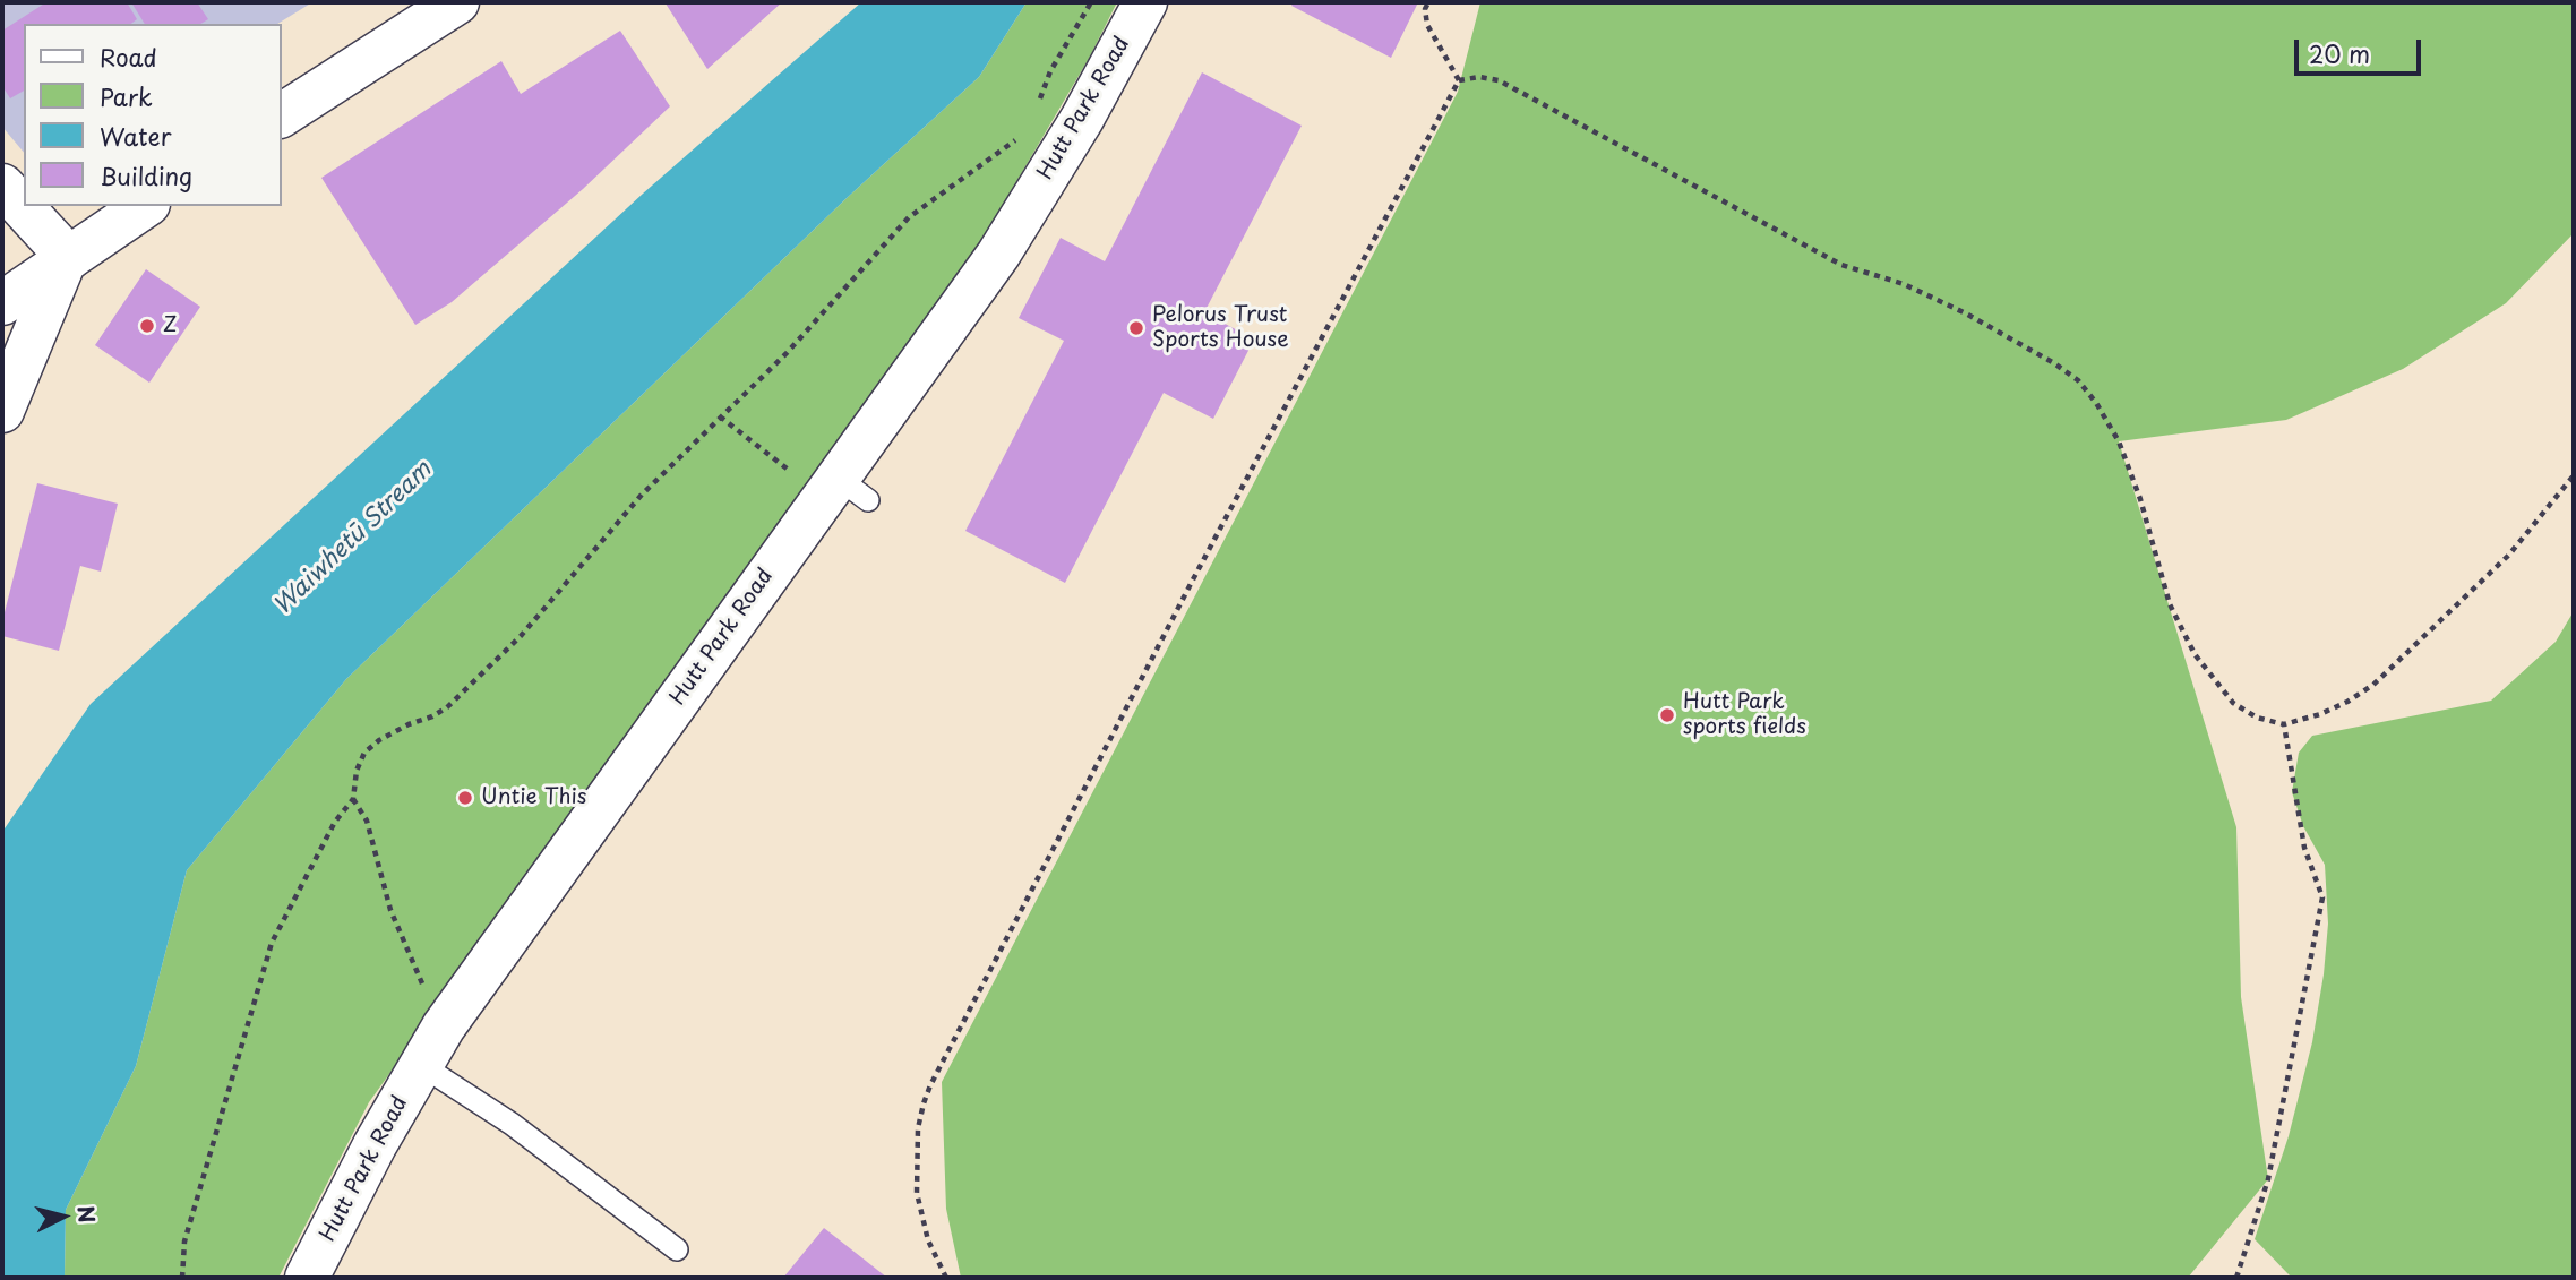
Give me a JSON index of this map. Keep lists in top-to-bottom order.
{
  "streets": {
    "street": ["Hutt Park Road"]
  },
  "water": ["Waiwhetū Stream"],
  "places": [
    "Z",
    "Pelorus Trust Sports House",
    "Hutt Park sports fields",
    "Untie This"
  ],
  "legend": [
    "Road",
    "Park",
    "Water",
    "Building"
  ],
  "scale_bar": "20 m",
  "north": "right"
}
